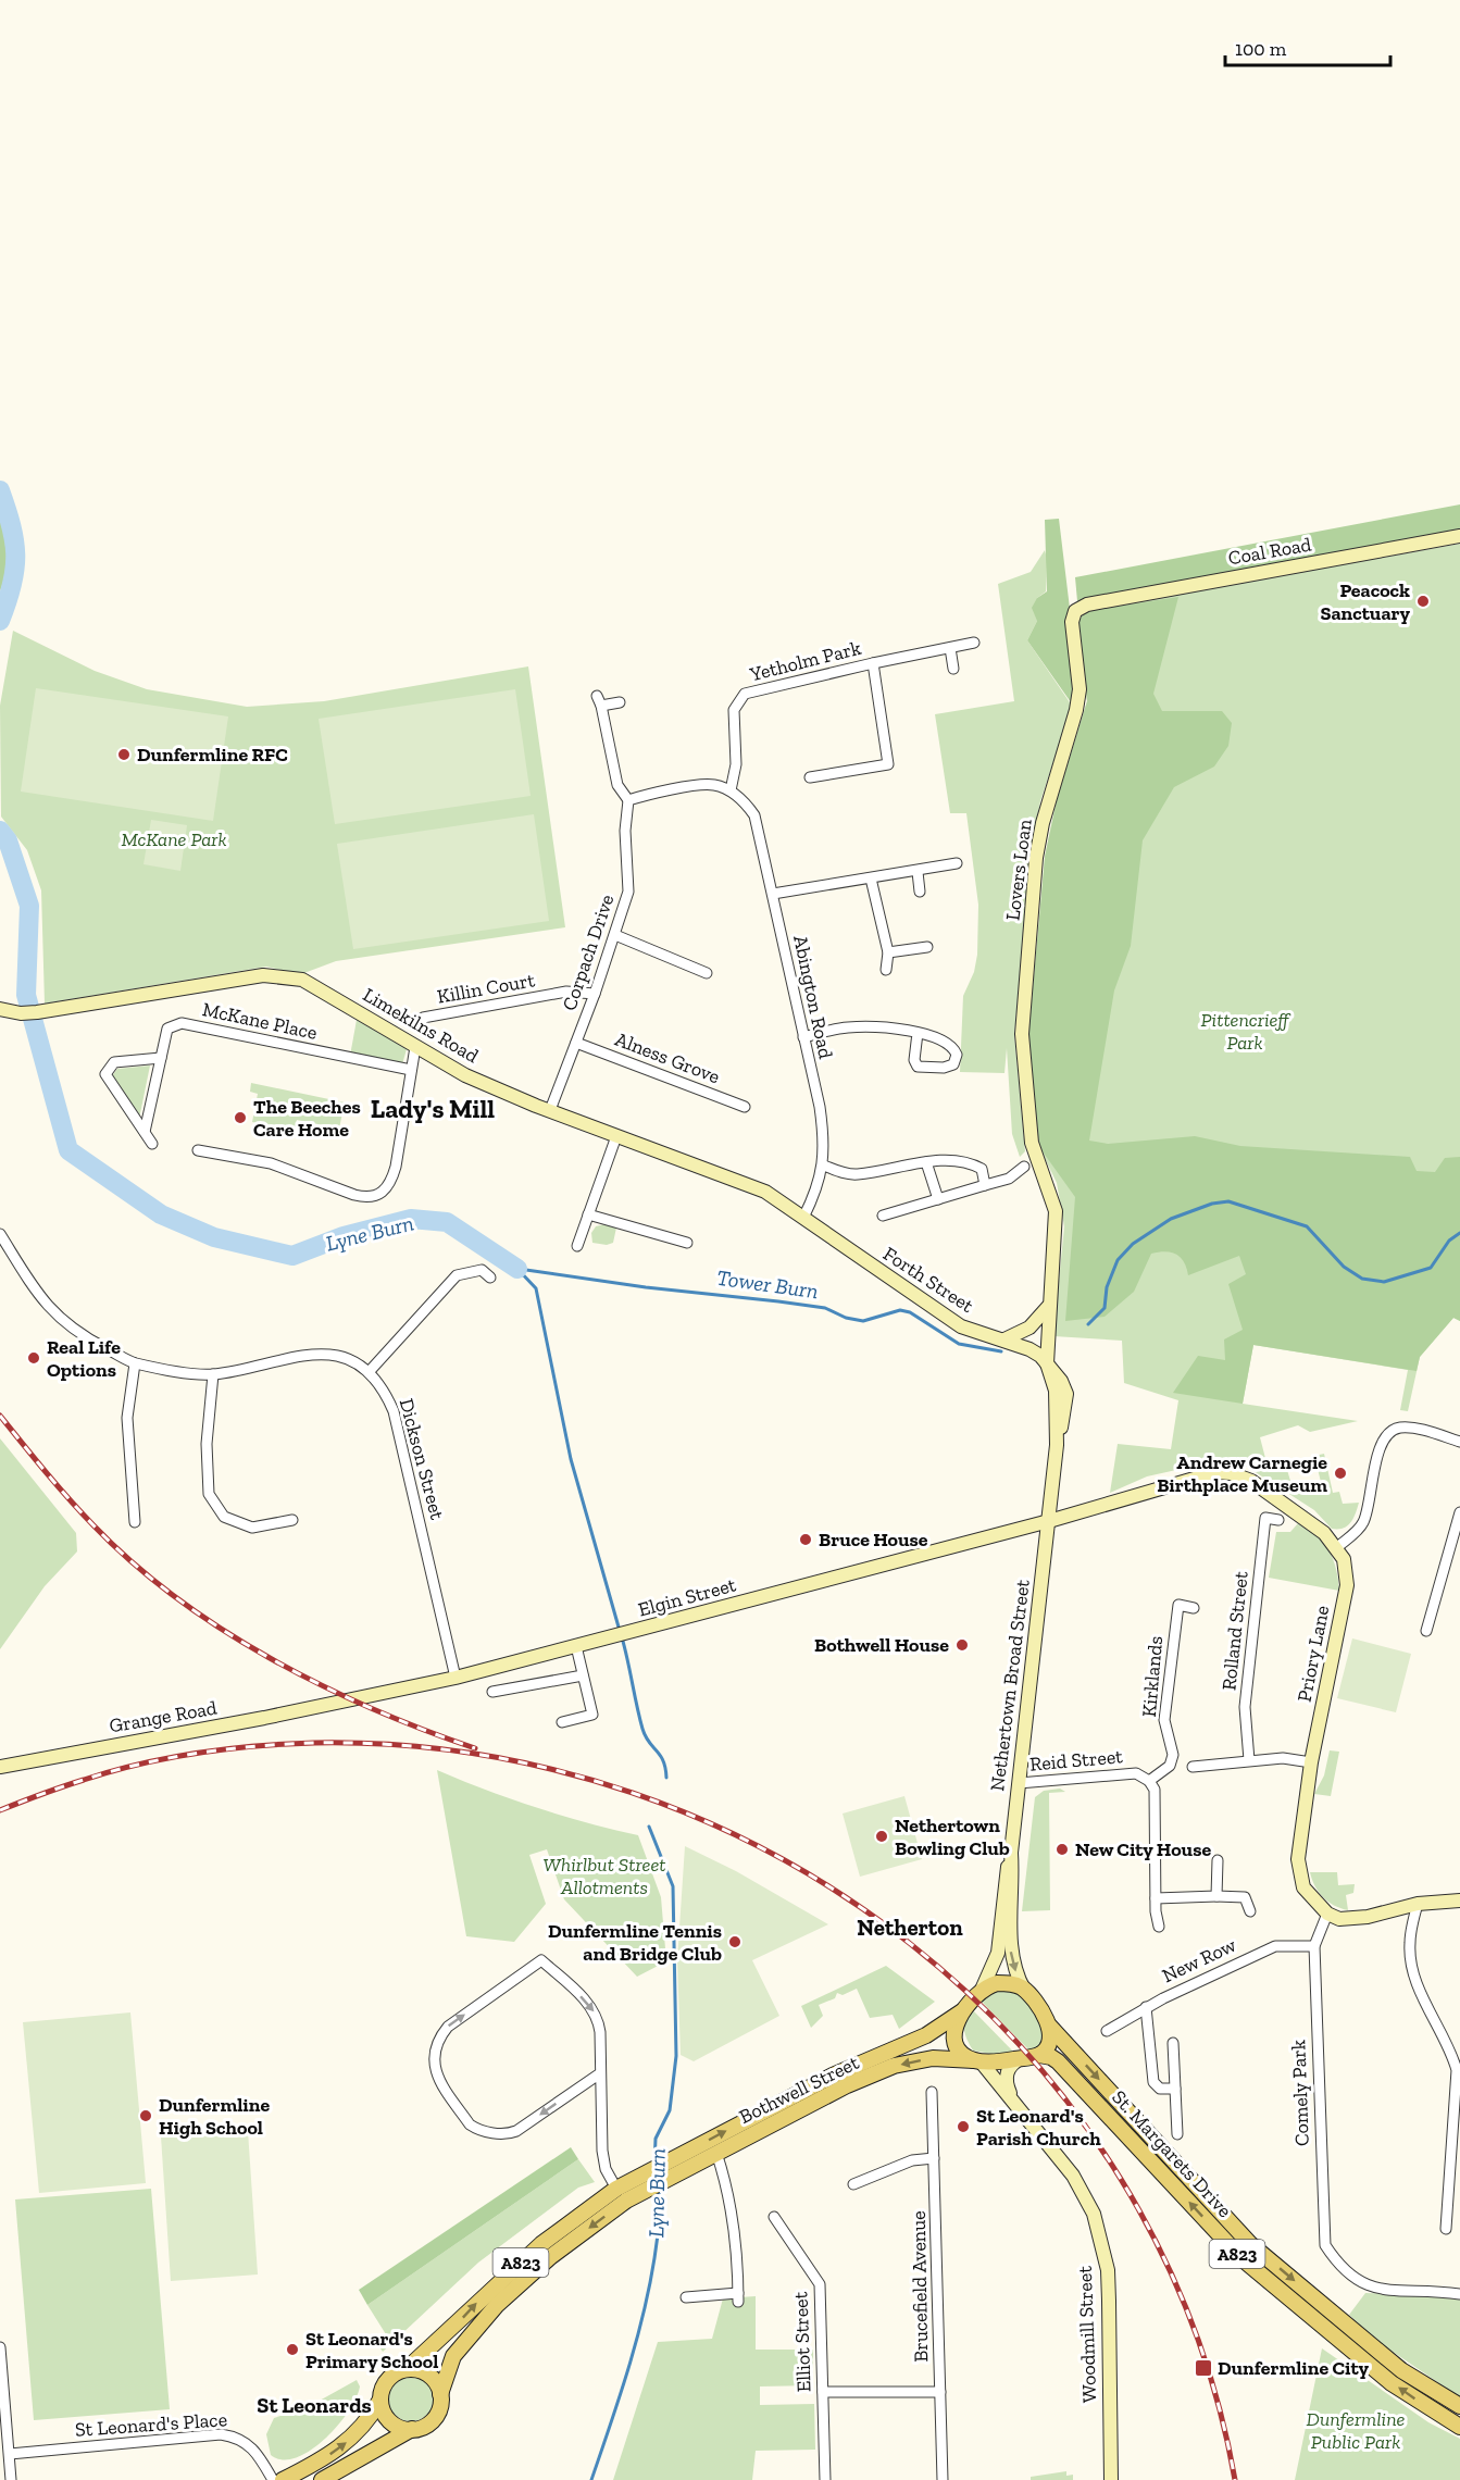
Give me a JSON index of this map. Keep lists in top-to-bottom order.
{
  "streets": {
    "main road": ["Bothwell Street", "St. Margarets Drive", "A823"],
    "street": [
      "Coal Road",
      "Yetholm Park",
      "Lovers Loan",
      "Corpach Drive",
      "Killin Court",
      "Abington Road",
      "McKane Place",
      "Limekilns Road",
      "Alness Grove",
      "Forth Street",
      "Dickson Street",
      "Elgin Street",
      "Rolland Street",
      "Priory Lane",
      "Kirklands",
      "Nethertown Broad Street",
      "Grange Road",
      "Reid Street",
      "New Row",
      "Comely Park",
      "Brucefield Avenue",
      "Woodmill Street",
      "Elliot Street",
      "St Leonard's Place"
    ]
  },
  "crossings": [
    ["Coal Road", "Lovers Loan"],
    ["Yetholm Park", "Abington Road"],
    ["Lovers Loan", "Forth Street"],
    ["Lovers Loan", "Nethertown Broad Street"],
    ["Corpach Drive", "Killin Court"],
    ["Corpach Drive", "Limekilns Road"],
    ["Corpach Drive", "Alness Grove"],
    ["Abington Road", "Limekilns Road"],
    ["Abington Road", "Forth Street"],
    ["Limekilns Road", "Forth Street"],
    ["Forth Street", "Nethertown Broad Street"],
    ["Dickson Street", "Elgin Street"],
    ["Elgin Street", "Priory Lane"],
    ["Elgin Street", "Nethertown Broad Street"],
    ["Elgin Street", "Grange Road"],
    ["Priory Lane", "Comely Park"],
    ["Kirklands", "Reid Street"],
    ["Nethertown Broad Street", "Reid Street"],
    ["Nethertown Broad Street", "Bothwell Street"],
    ["Nethertown Broad Street", "St. Margarets Drive"],
    ["Nethertown Broad Street", "A823"],
    ["Nethertown Broad Street", "Woodmill Street"],
    ["New Row", "Comely Park"],
    ["Bothwell Street", "St. Margarets Drive"],
    ["Bothwell Street", "A823"],
    ["Bothwell Street", "Woodmill Street"],
    ["St. Margarets Drive", "A823"],
    ["St. Margarets Drive", "Woodmill Street"],
    ["A823", "Woodmill Street"]
  ],
  "districts": ["Lady's Mill", "Netherton", "St Leonards"],
  "water": ["Lyne Burn", "Tower Burn"],
  "parks": [
    "McKane Park",
    "Pittencrieff Park",
    "Whirlbut Street Allotments",
    "Dunfermline Public Park"
  ],
  "places": {
    "other": [
      "Peacock Sanctuary",
      "Dunfermline RFC",
      "The Beeches Care Home",
      "Real Life Options",
      "Andrew Carnegie Birthplace Museum",
      "Bruce House",
      "Bothwell House",
      "Nethertown Bowling Club",
      "New City House",
      "Dunfermline Tennis and Bridge Club",
      "Dunfermline High School",
      "St Leonard's Parish Church",
      "St Leonard's Primary School"
    ],
    "transit": ["Dunfermline City"]
  },
  "scale_bar": "100 m"
}
